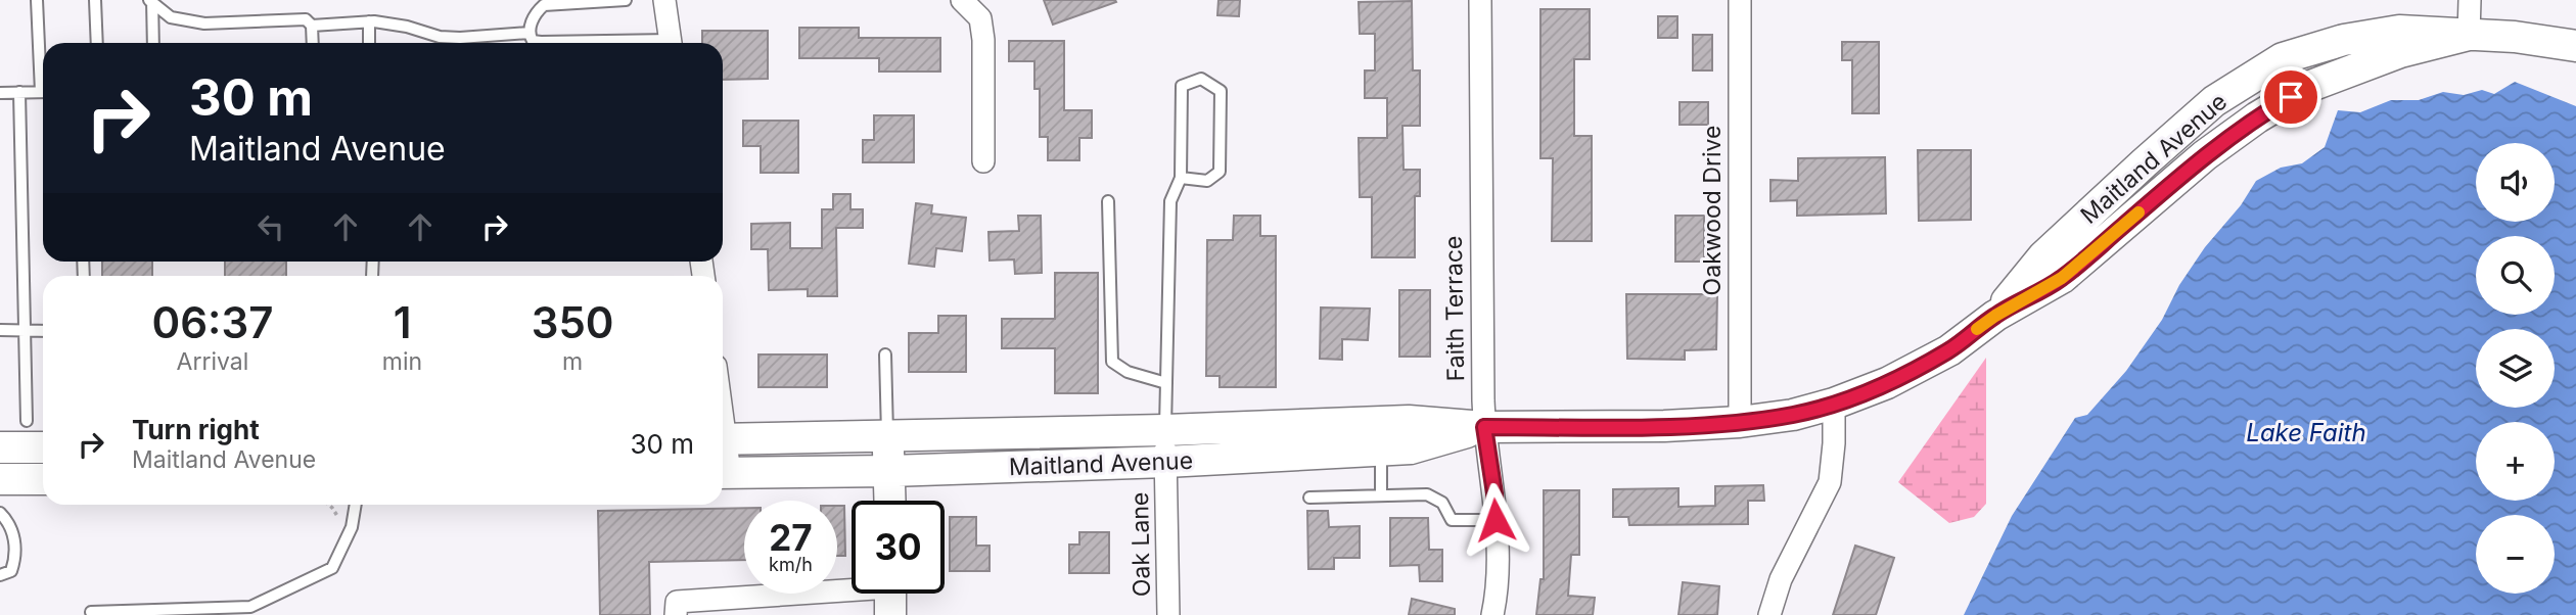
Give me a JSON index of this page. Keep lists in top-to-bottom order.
{
  "streets": {
    "main road": ["Maitland Avenue"],
    "street": ["Oakwood Drive", "Faith Terrace", "Oak Lane"]
  },
  "crossings": [
    ["Maitland Avenue", "Oakwood Drive"],
    ["Maitland Avenue", "Faith Terrace"],
    ["Maitland Avenue", "Oak Lane"]
  ],
  "water": ["Lake Faith"],
  "page": {
    "turn": ["30 m", "Maitland Avenue"],
    "map_buttons": ["+", "−"],
    "eta": [
      "06:37",
      "Arrival",
      "1",
      "min",
      "350",
      "m"
    ],
    "list": [
      {
        "name": "Turn right",
        "note": "Maitland Avenue",
        "value": "30 m"
      }
    ],
    "speed": "27 km/h",
    "limit": "30"
  }
}
